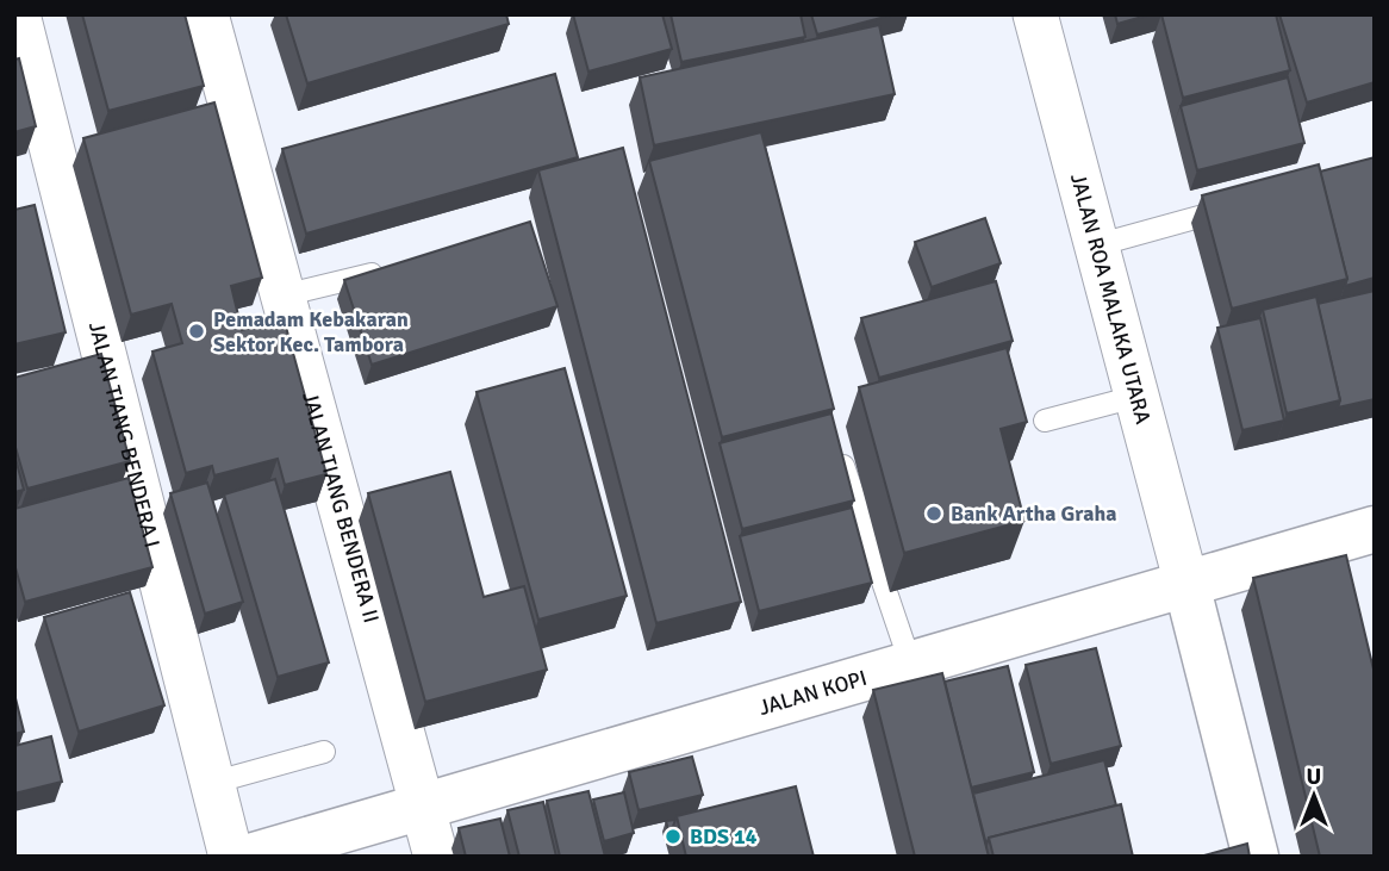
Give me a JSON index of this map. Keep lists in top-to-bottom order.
{
  "streets": {
    "street": [
      "JALAN ROA MALAKA UTARA",
      "JALAN TIANG BENDERA I",
      "JALAN TIANG BENDERA II",
      "JALAN KOPI"
    ]
  },
  "crossings": [
    ["JALAN ROA MALAKA UTARA", "JALAN KOPI"],
    ["JALAN TIANG BENDERA II", "JALAN KOPI"]
  ],
  "places": ["Pemadam Kebakaran Sektor Kec. Tambora", "Bank Artha Graha", "BDS 14"],
  "north": "top"
}
